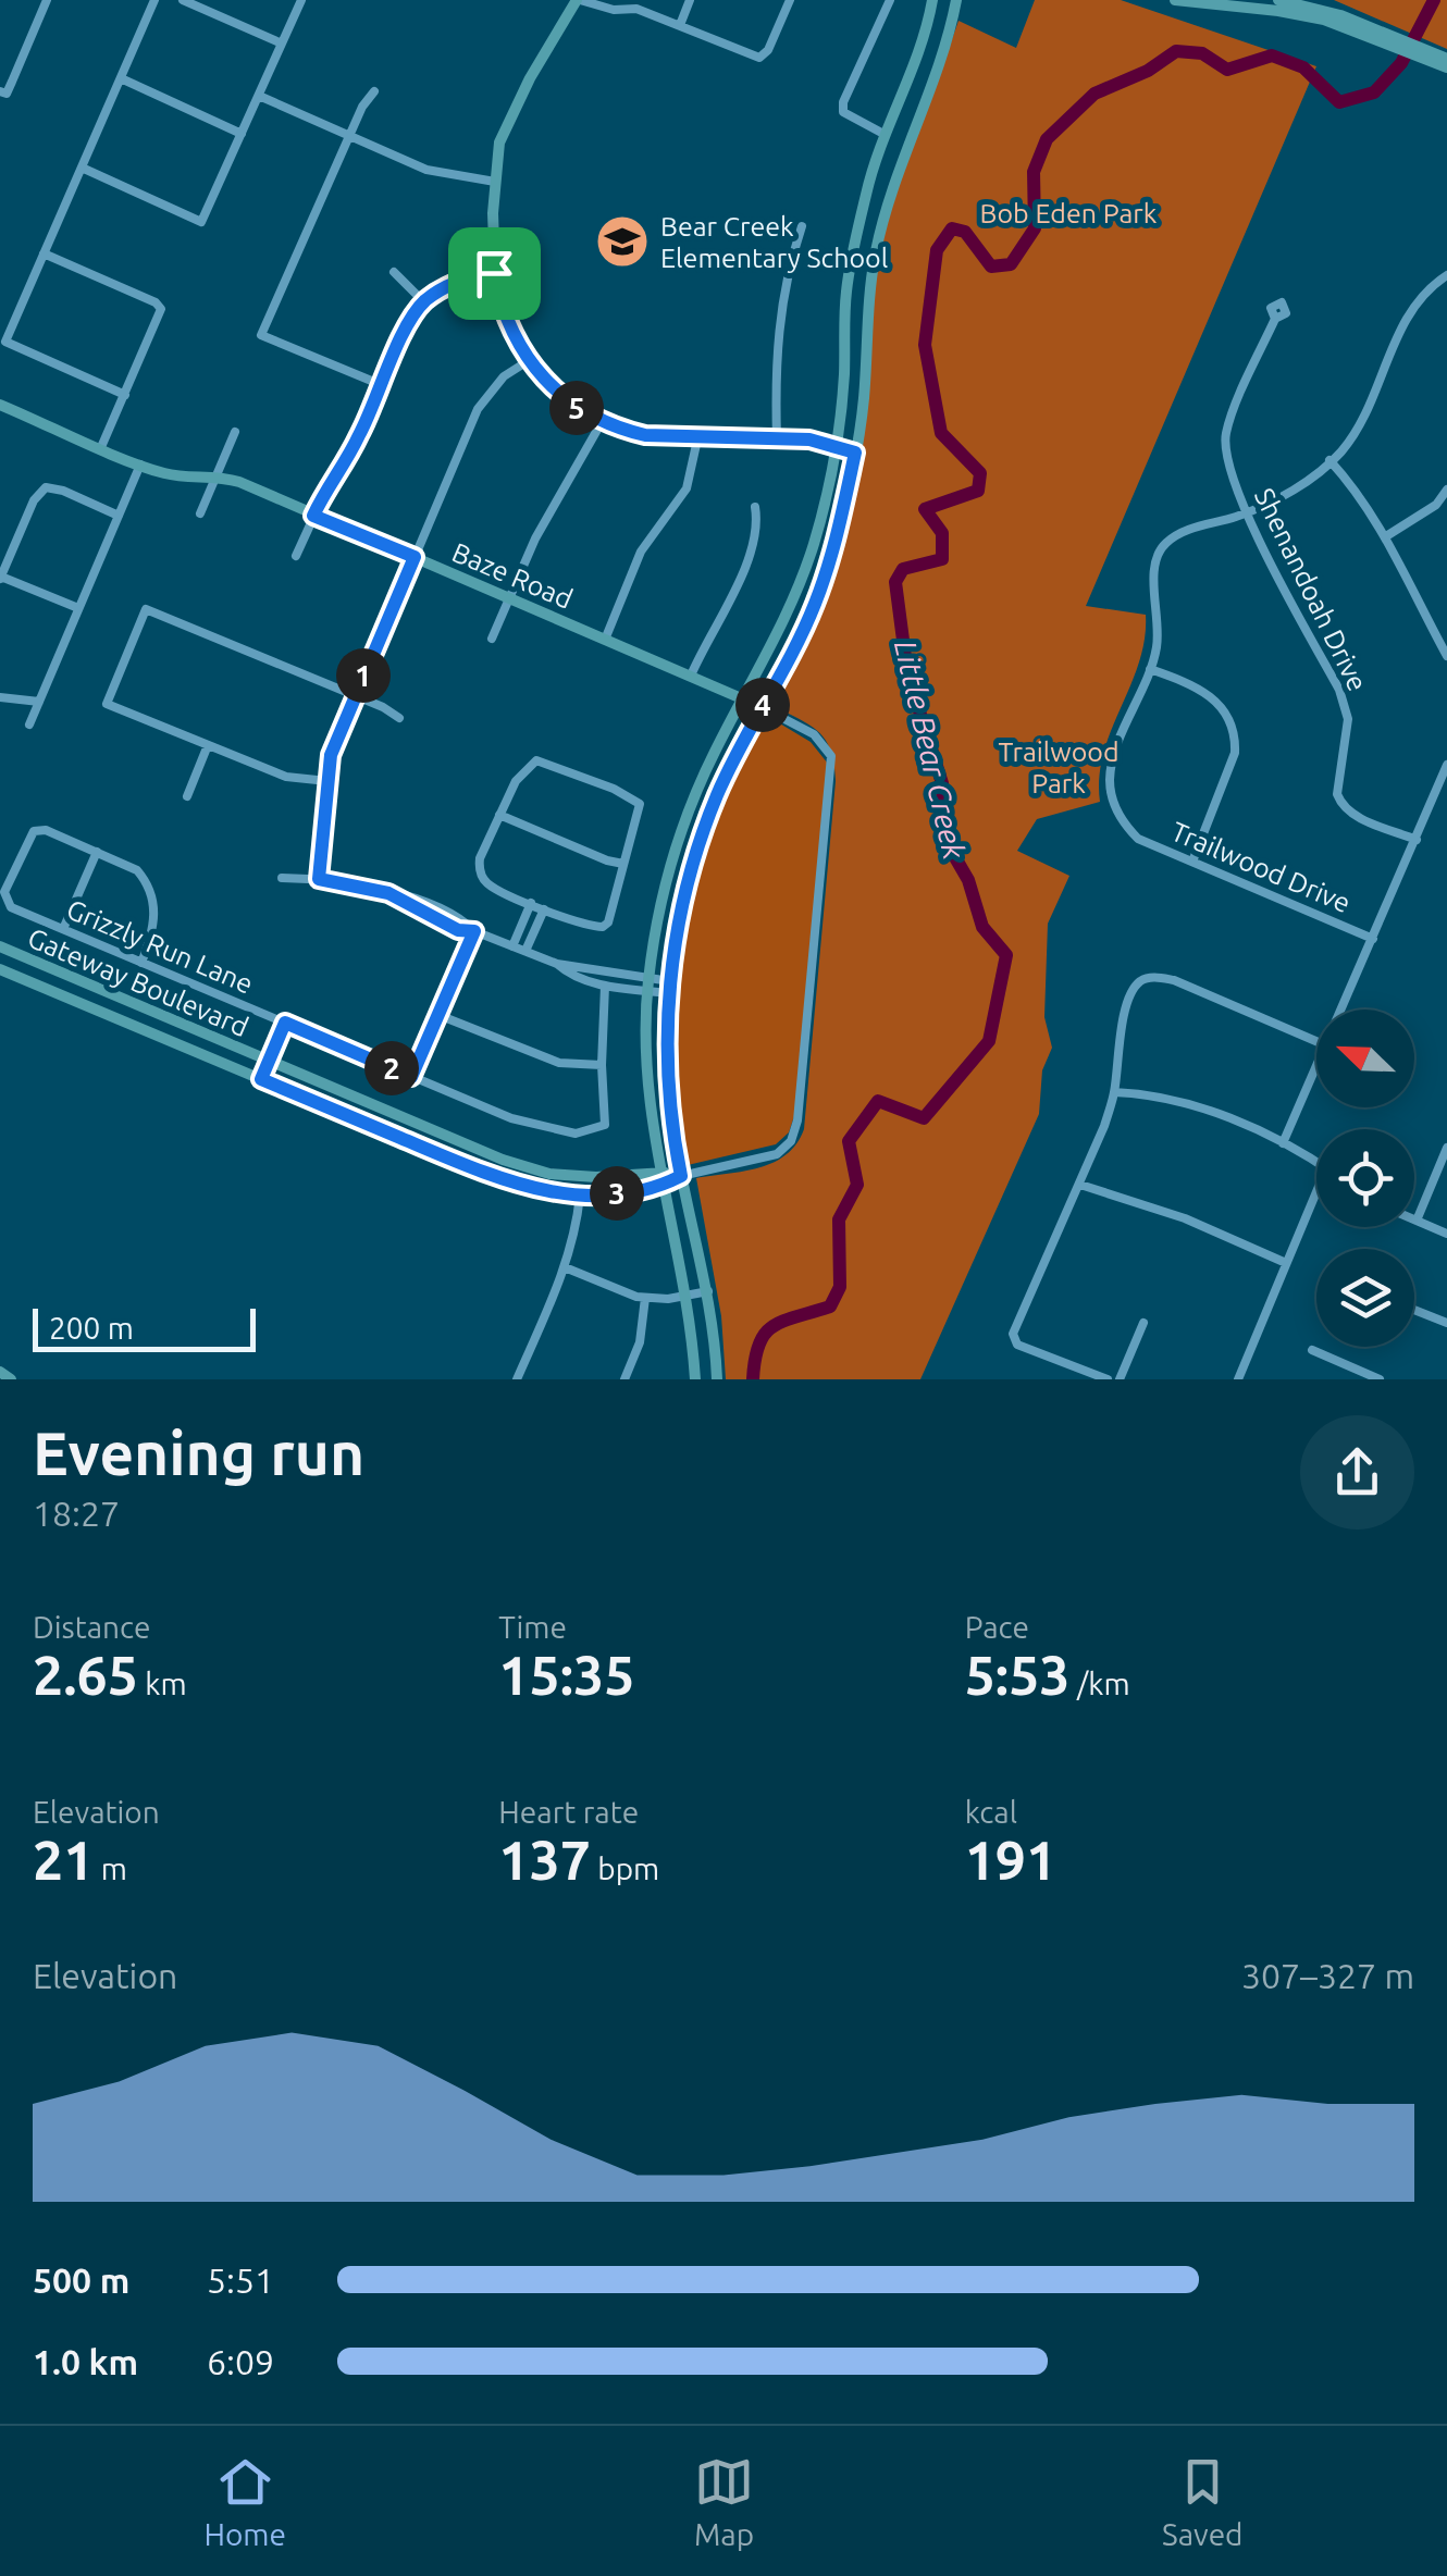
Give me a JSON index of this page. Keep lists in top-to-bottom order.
{
  "streets": {
    "main road": ["Baze Road", "Gateway Boulevard"],
    "street": ["Shenandoah Drive", "Trailwood Drive", "Grizzly Run Lane"]
  },
  "crossings": [
    ["Shenandoah Drive", "Trailwood Drive"]
  ],
  "water": ["Little Bear Creek"],
  "parks": ["Bob Eden Park", "Trailwood Park"],
  "places": {
    "school or university": ["Bear Creek Elementary School"]
  },
  "scale_bar": "200 m",
  "north": "top left",
  "page": {
    "pins": [
      "5",
      "1",
      "4",
      "2",
      "3"
    ],
    "scale": "200 m",
    "heading": ["Evening run", "18:27"],
    "stats": [
      ["Distance", "2.65 km"],
      ["Time", "15:35"],
      ["Pace", "5:53 /km"],
      ["Elevation", "21 m"],
      ["Heart rate", "137 bpm"],
      ["kcal", "191"]
    ],
    "chart": ["Elevation", "307–327 m"],
    "list": [
      {
        "name": "500 m",
        "note": "5:51"
      },
      {
        "name": "1.0 km",
        "note": "6:09"
      }
    ],
    "tabs": ["Home", "Map", "Saved"]
  }
}
